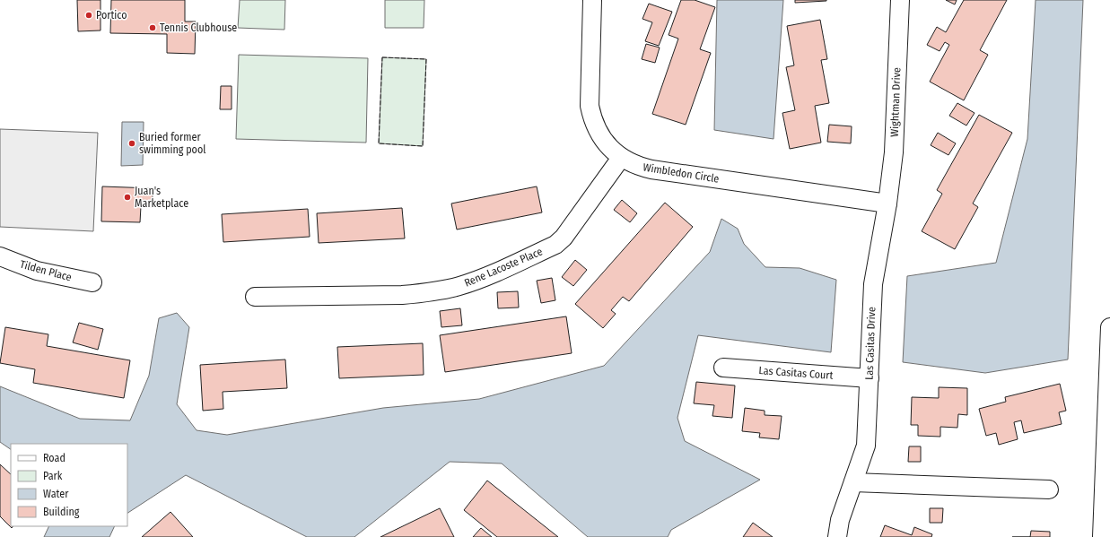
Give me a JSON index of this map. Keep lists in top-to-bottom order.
{
  "streets": {
    "street": [
      "Wightman Drive",
      "Wimbledon Circle",
      "Rene Lacoste Place",
      "Tilden Place",
      "Las Casitas Drive",
      "Las Casitas Court"
    ]
  },
  "crossings": [
    ["Wightman Drive", "Wimbledon Circle"],
    ["Wightman Drive", "Las Casitas Drive"],
    ["Wimbledon Circle", "Rene Lacoste Place"],
    ["Wimbledon Circle", "Las Casitas Drive"],
    ["Las Casitas Drive", "Las Casitas Court"]
  ],
  "places": [
    "Portico",
    "Tennis Clubhouse",
    "Buried former swimming pool",
    "Juan's Marketplace"
  ],
  "legend": [
    "Road",
    "Park",
    "Water",
    "Building"
  ]
}
